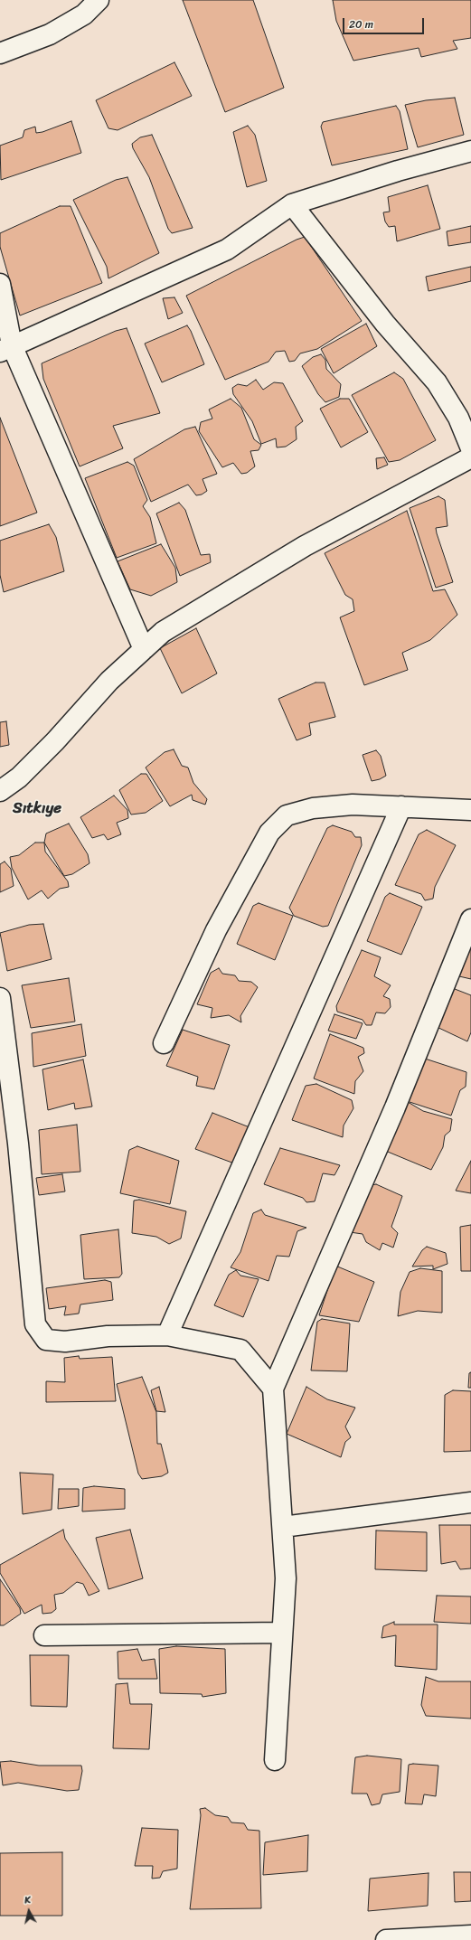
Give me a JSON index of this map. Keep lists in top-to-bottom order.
{
  "districts": ["Sıtkıye"],
  "scale_bar": "20 m",
  "north": "top"
}
